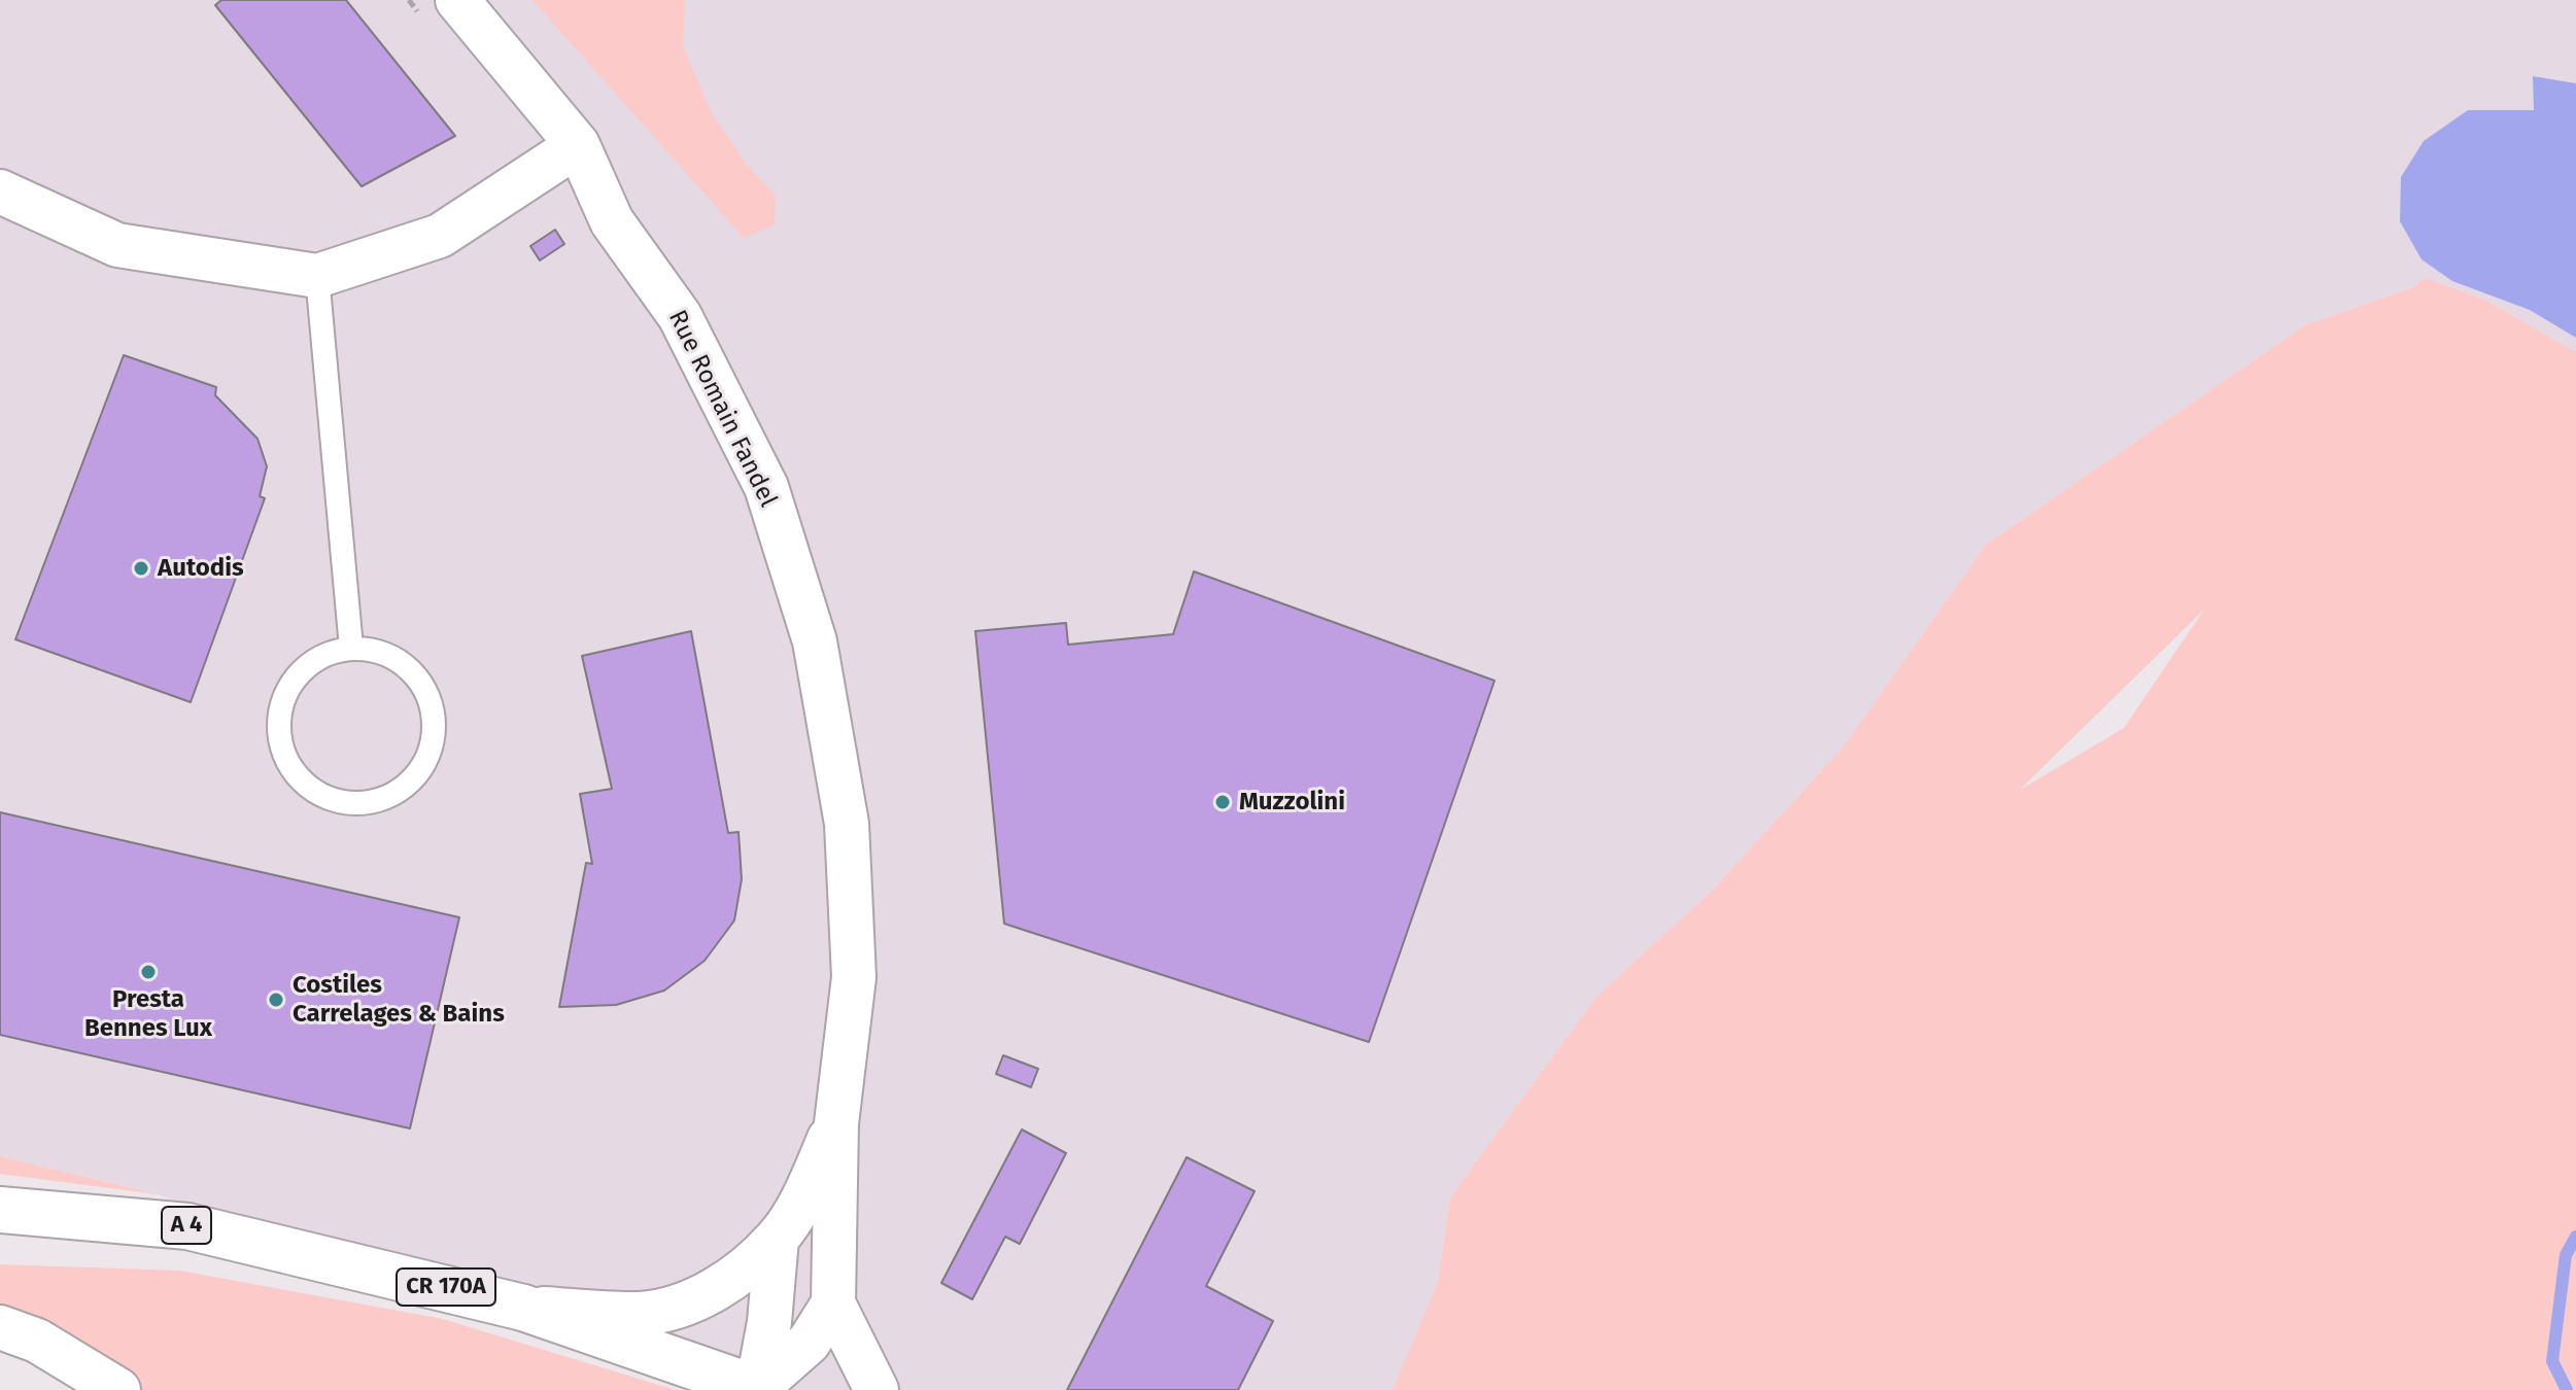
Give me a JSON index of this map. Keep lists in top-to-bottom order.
{
  "streets": {
    "main road": ["A 4", "CR 170A"],
    "street": ["Rue Romain Fandel"]
  },
  "crossings": [
    ["Rue Romain Fandel", "CR 170A"],
    ["A 4", "CR 170A"]
  ],
  "places": [
    "Autodis",
    "Muzzolini",
    "Presta Bennes Lux",
    "Costiles Carrelages & Bains"
  ]
}
